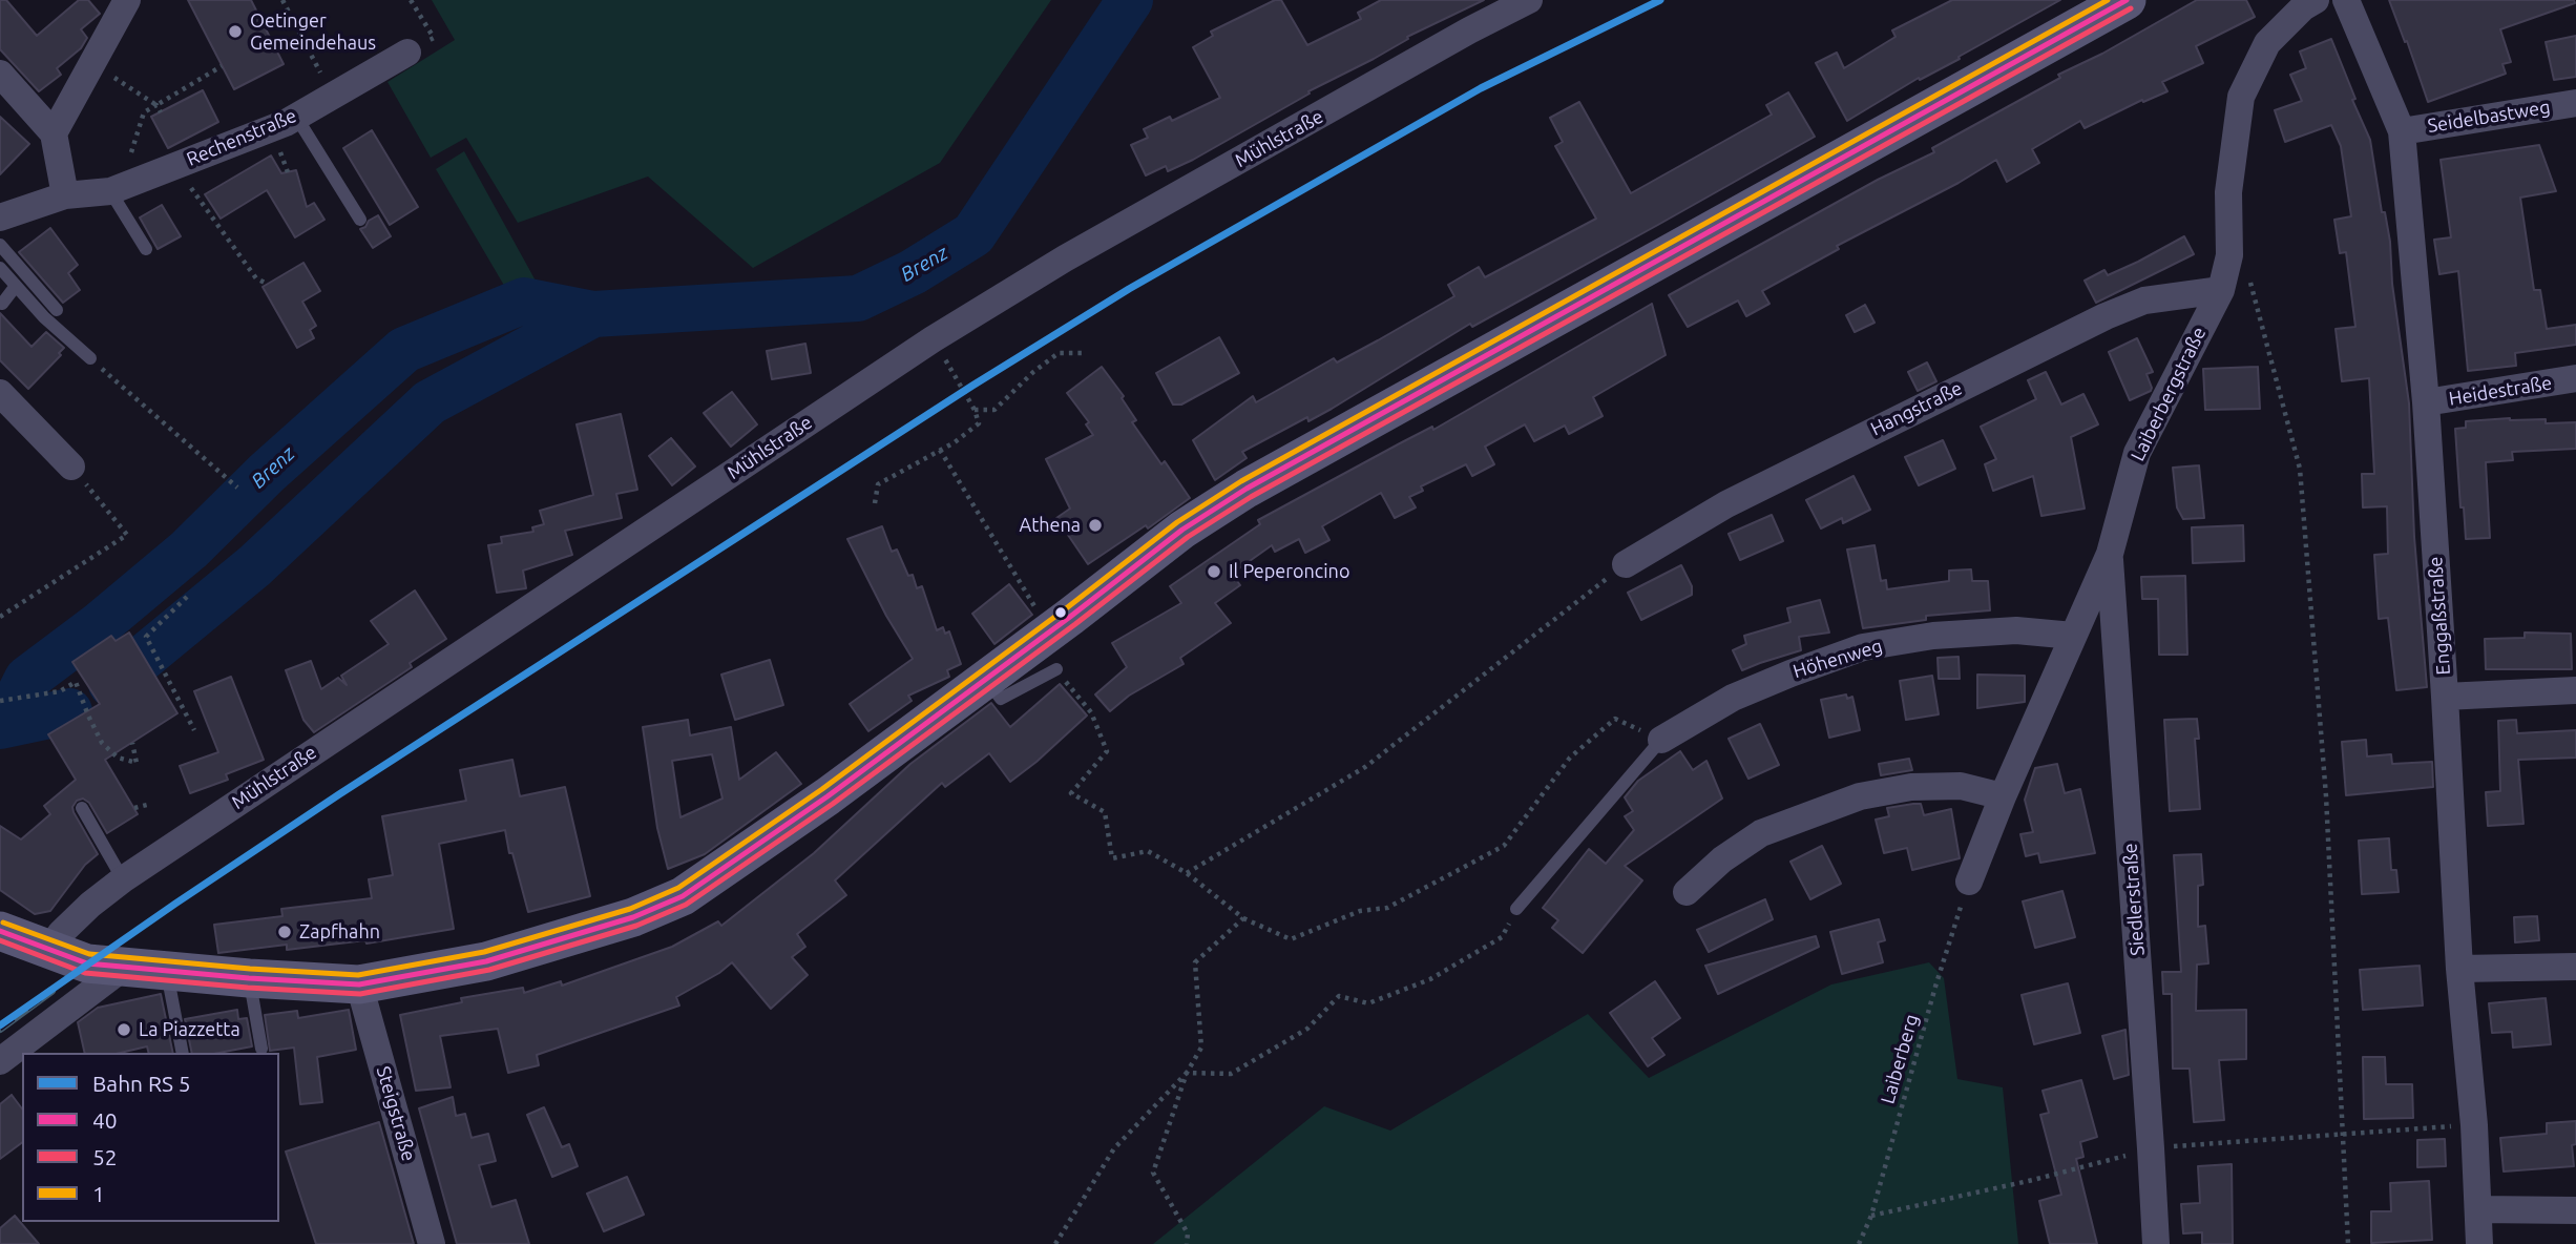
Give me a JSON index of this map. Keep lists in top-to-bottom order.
{
  "streets": {
    "street": [
      "Seidelbastweg",
      "Rechenstraße",
      "Mühlstraße",
      "Heidestraße",
      "Laiberbergstraße",
      "Hangstraße",
      "Enggaßstraße",
      "Höhenweg",
      "Siedlerstraße",
      "Steigstraße"
    ],
    "path": ["Laiberberg"]
  },
  "crossings": [
    ["Seidelbastweg", "Enggaßstraße"],
    ["Heidestraße", "Enggaßstraße"],
    ["Laiberbergstraße", "Hangstraße"],
    ["Laiberbergstraße", "Höhenweg"],
    ["Laiberbergstraße", "Siedlerstraße"],
    ["Laiberbergstraße", "Laiberberg"]
  ],
  "water": ["Brenz"],
  "places": [
    "Oetinger Gemeindehaus",
    "Athena",
    "Il Peperoncino",
    "Zapfhahn",
    "La Piazzetta"
  ],
  "lines": ["transit line 40", "transit line 1", "transit line 52"],
  "legend": [
    "Bahn RS 5",
    "40",
    "52",
    "1"
  ]
}
